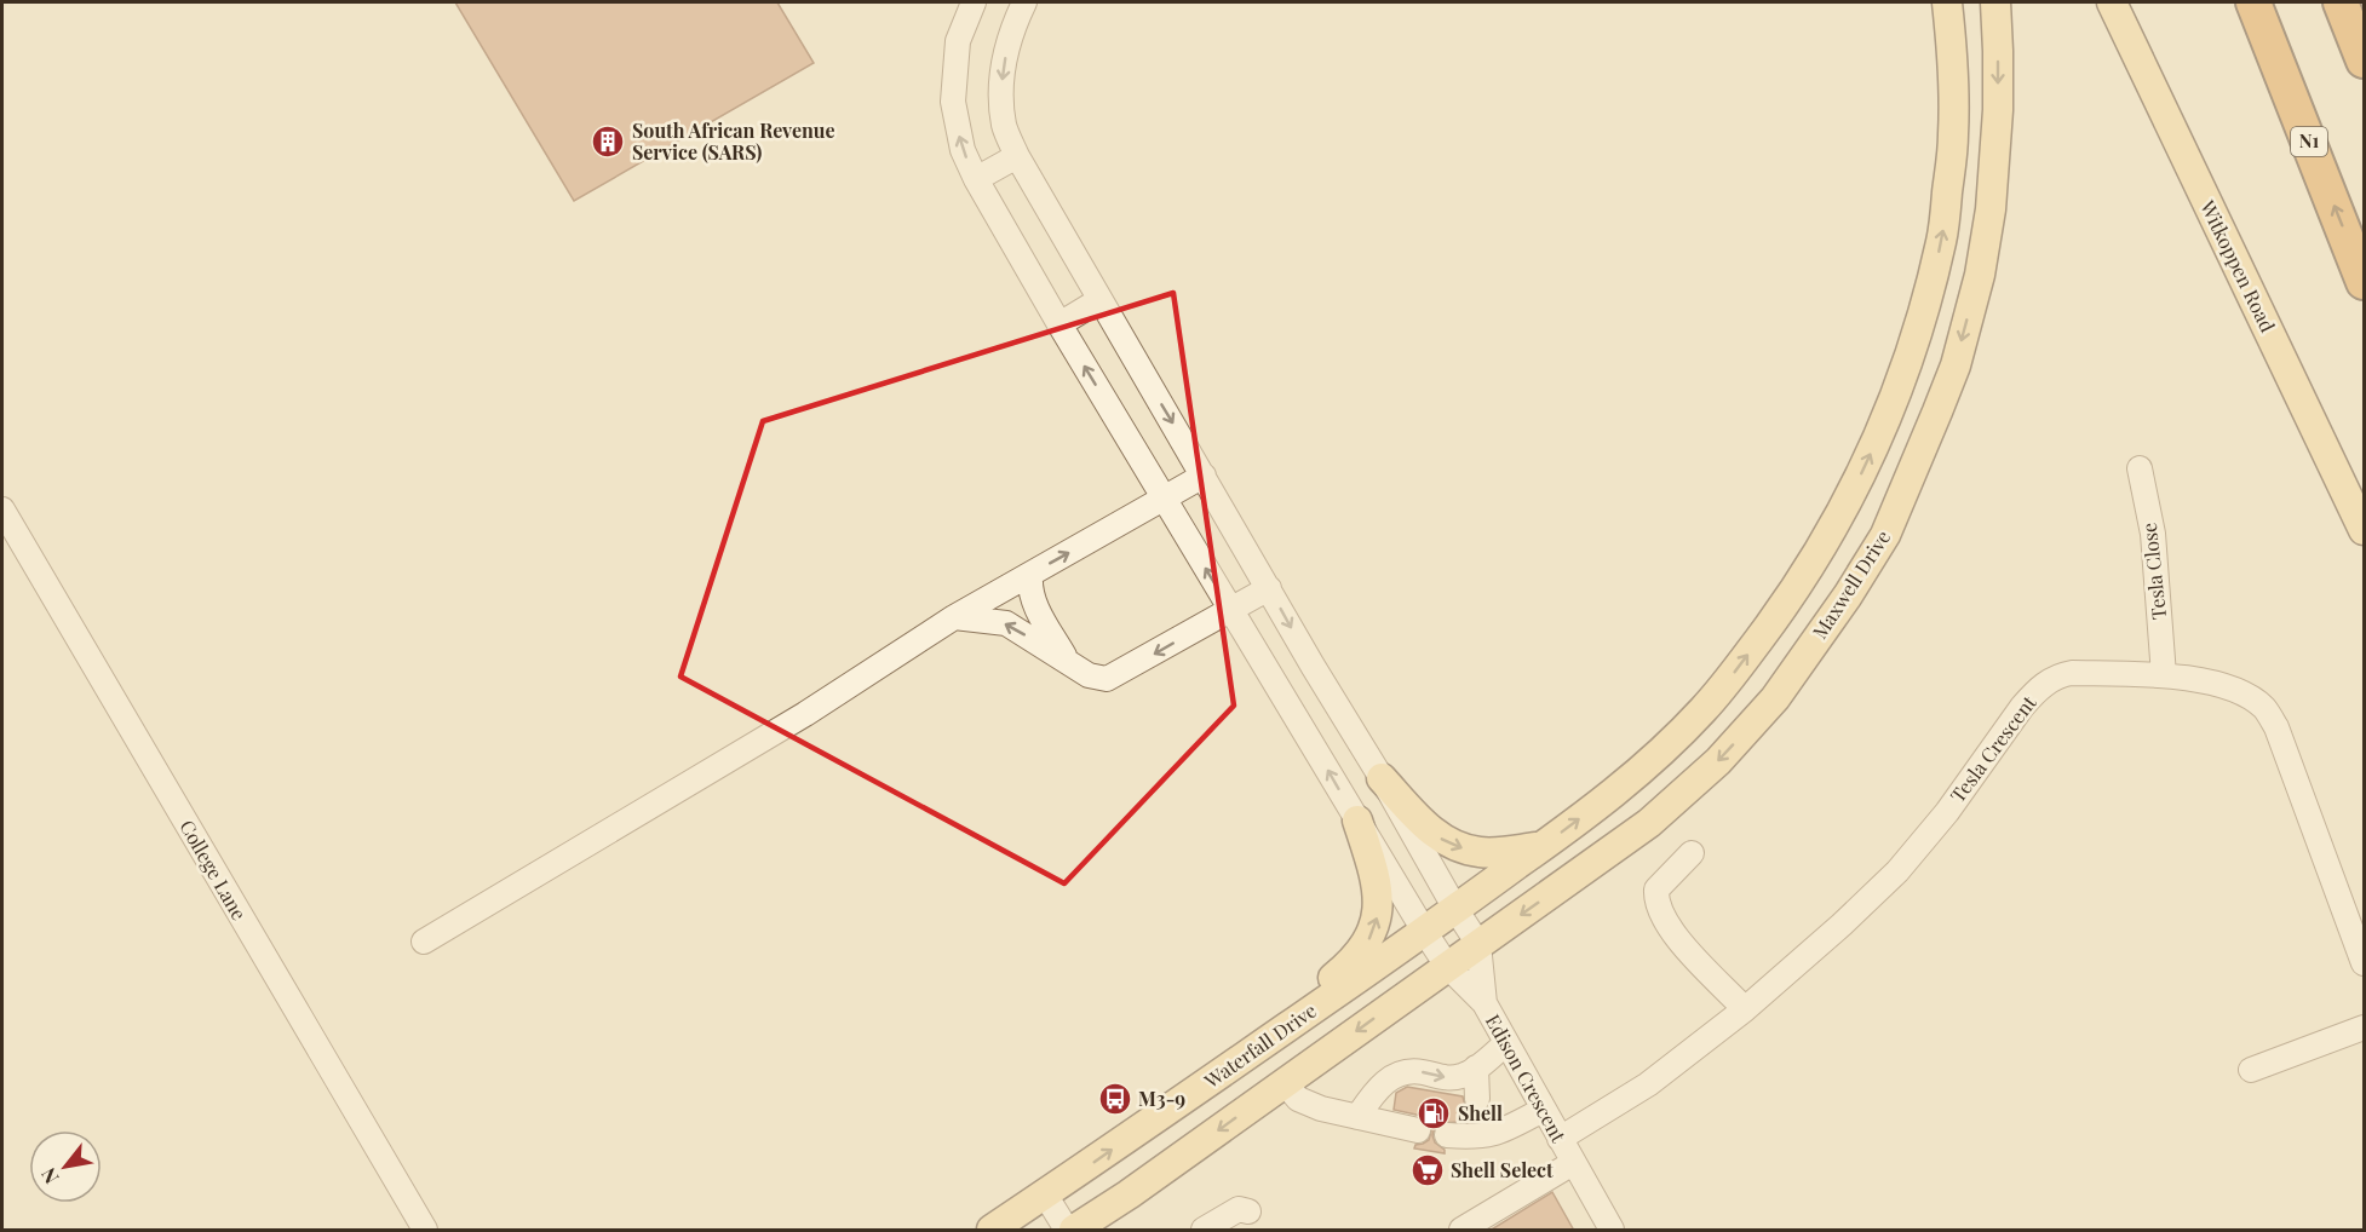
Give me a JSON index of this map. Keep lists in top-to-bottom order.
{
  "streets": {
    "highway": ["N1"],
    "main road": ["Witkoppen Road", "Maxwell Drive", "Waterfall Drive"],
    "street": [
      "Tesla Close",
      "Tesla Crescent",
      "College Lane",
      "Edison Crescent"
    ]
  },
  "crossings": [
    ["Tesla Close", "Tesla Crescent"],
    ["Maxwell Drive", "Edison Crescent"],
    ["Tesla Crescent", "Edison Crescent"],
    ["Waterfall Drive", "Edison Crescent"]
  ],
  "places": {
    "building": ["South African Revenue Service (SARS)"],
    "bus stop": ["M3-9"],
    "fuel station": ["Shell"],
    "supermarket": ["Shell Select"]
  },
  "north": "bottom left"
}
